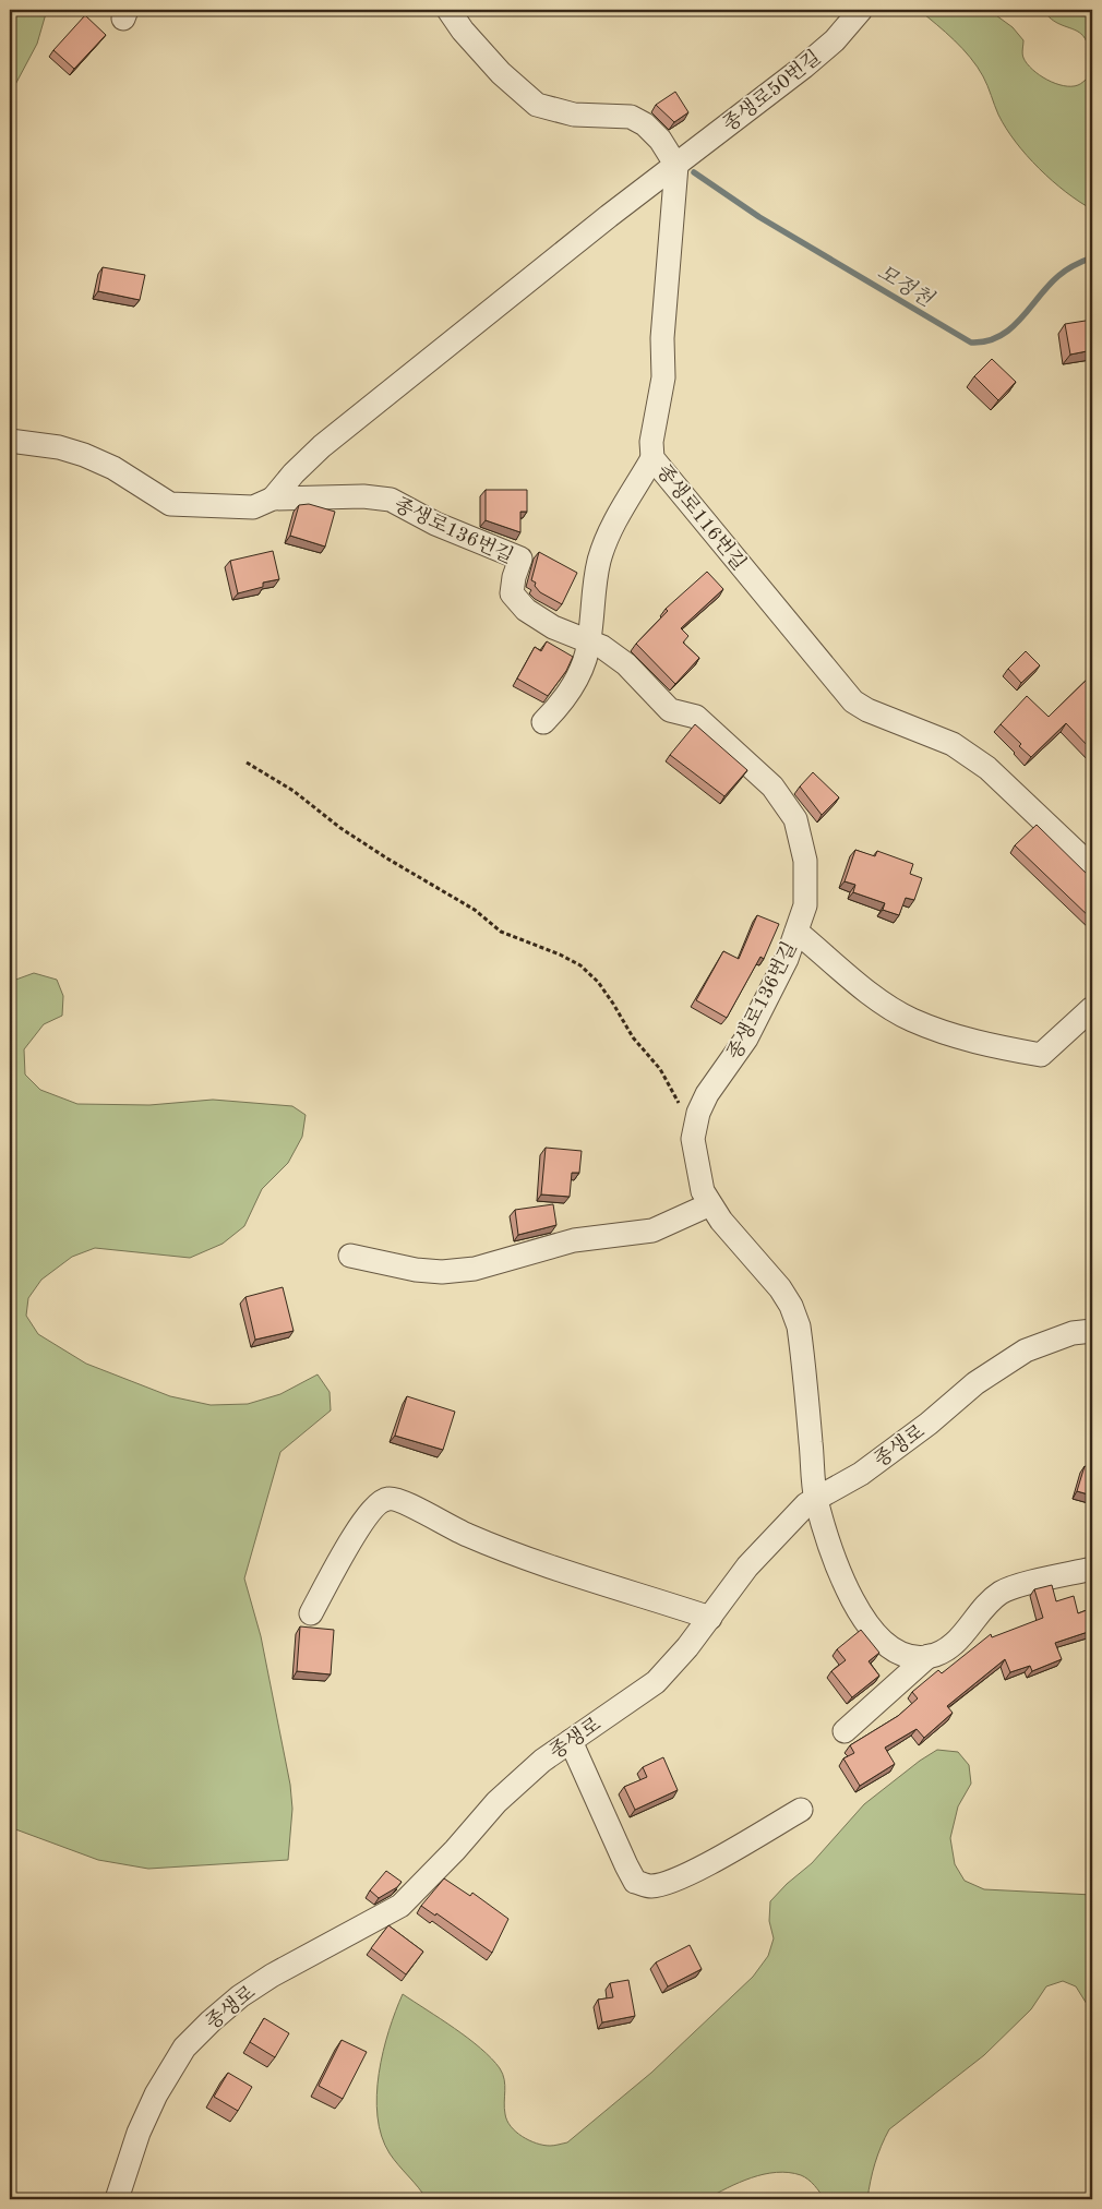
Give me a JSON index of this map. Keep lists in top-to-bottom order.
{
  "streets": {
    "street": [
      "종생로50번길",
      "종생로116번길",
      "종생로136번길",
      "종생로"
    ]
  },
  "crossings": [
    ["종생로50번길", "종생로116번길"],
    ["종생로50번길", "종생로136번길"],
    ["종생로136번길", "종생로"]
  ],
  "water": ["모정천"]
}
